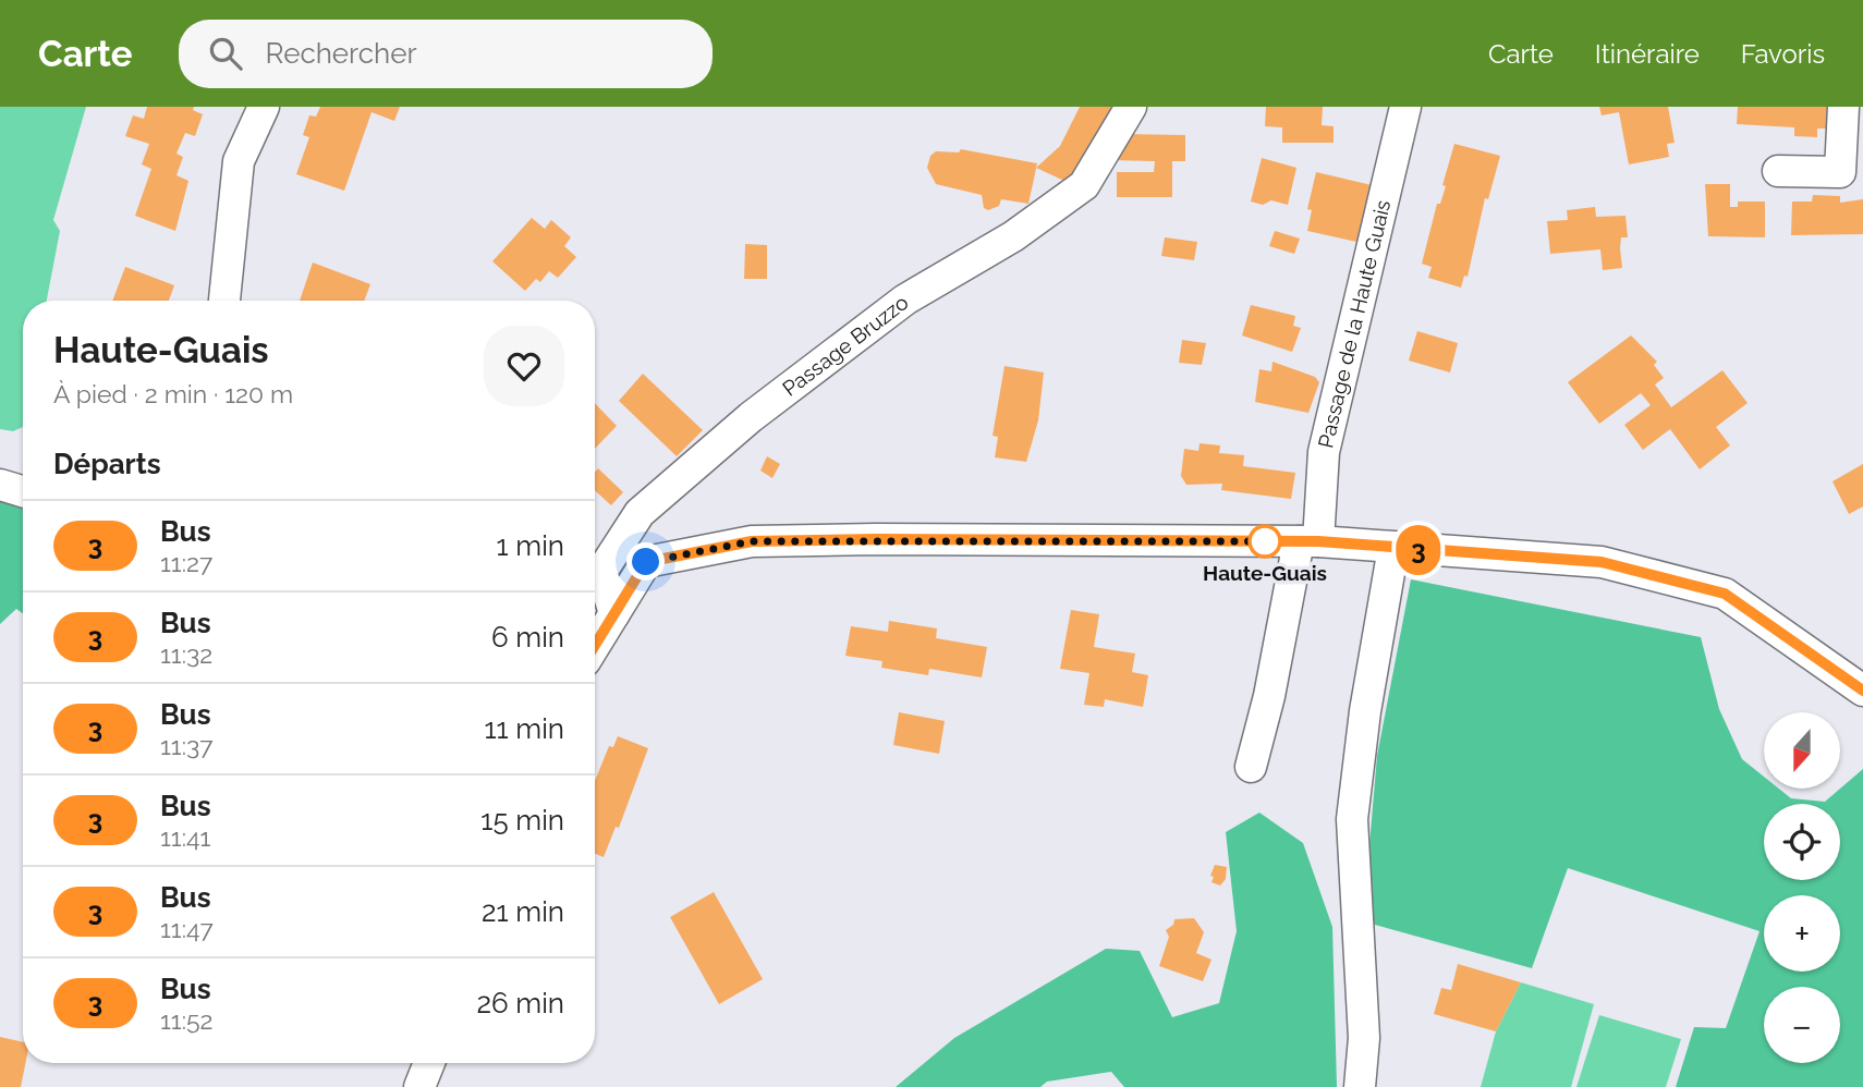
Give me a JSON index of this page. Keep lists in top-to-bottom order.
{
  "streets": {
    "street": ["Passage de la Haute Guais", "Passage Bruzzo"]
  },
  "places": ["Haute-Guais"],
  "lines": ["bus line 3"],
  "north": "bottom",
  "page": {
    "header": "Carte",
    "search": "Rechercher",
    "nav": ["Carte", "Itinéraire", "Favoris"],
    "on_map": "3",
    "heading": [
      ["Haute-Guais", "À pied · 2 min · 120 m"],
      "Départs"
    ],
    "list": [
      {
        "mark": "3",
        "name": "Bus",
        "note": "11:27",
        "value": "1 min"
      },
      {
        "mark": "3",
        "name": "Bus",
        "note": "11:32",
        "value": "6 min"
      },
      {
        "mark": "3",
        "name": "Bus",
        "note": "11:37",
        "value": "11 min"
      },
      {
        "mark": "3",
        "name": "Bus",
        "note": "11:41",
        "value": "15 min"
      },
      {
        "mark": "3",
        "name": "Bus",
        "note": "11:47",
        "value": "21 min"
      },
      {
        "mark": "3",
        "name": "Bus",
        "note": "11:52",
        "value": "26 min"
      }
    ],
    "map_buttons": ["+", "−"]
  }
}
